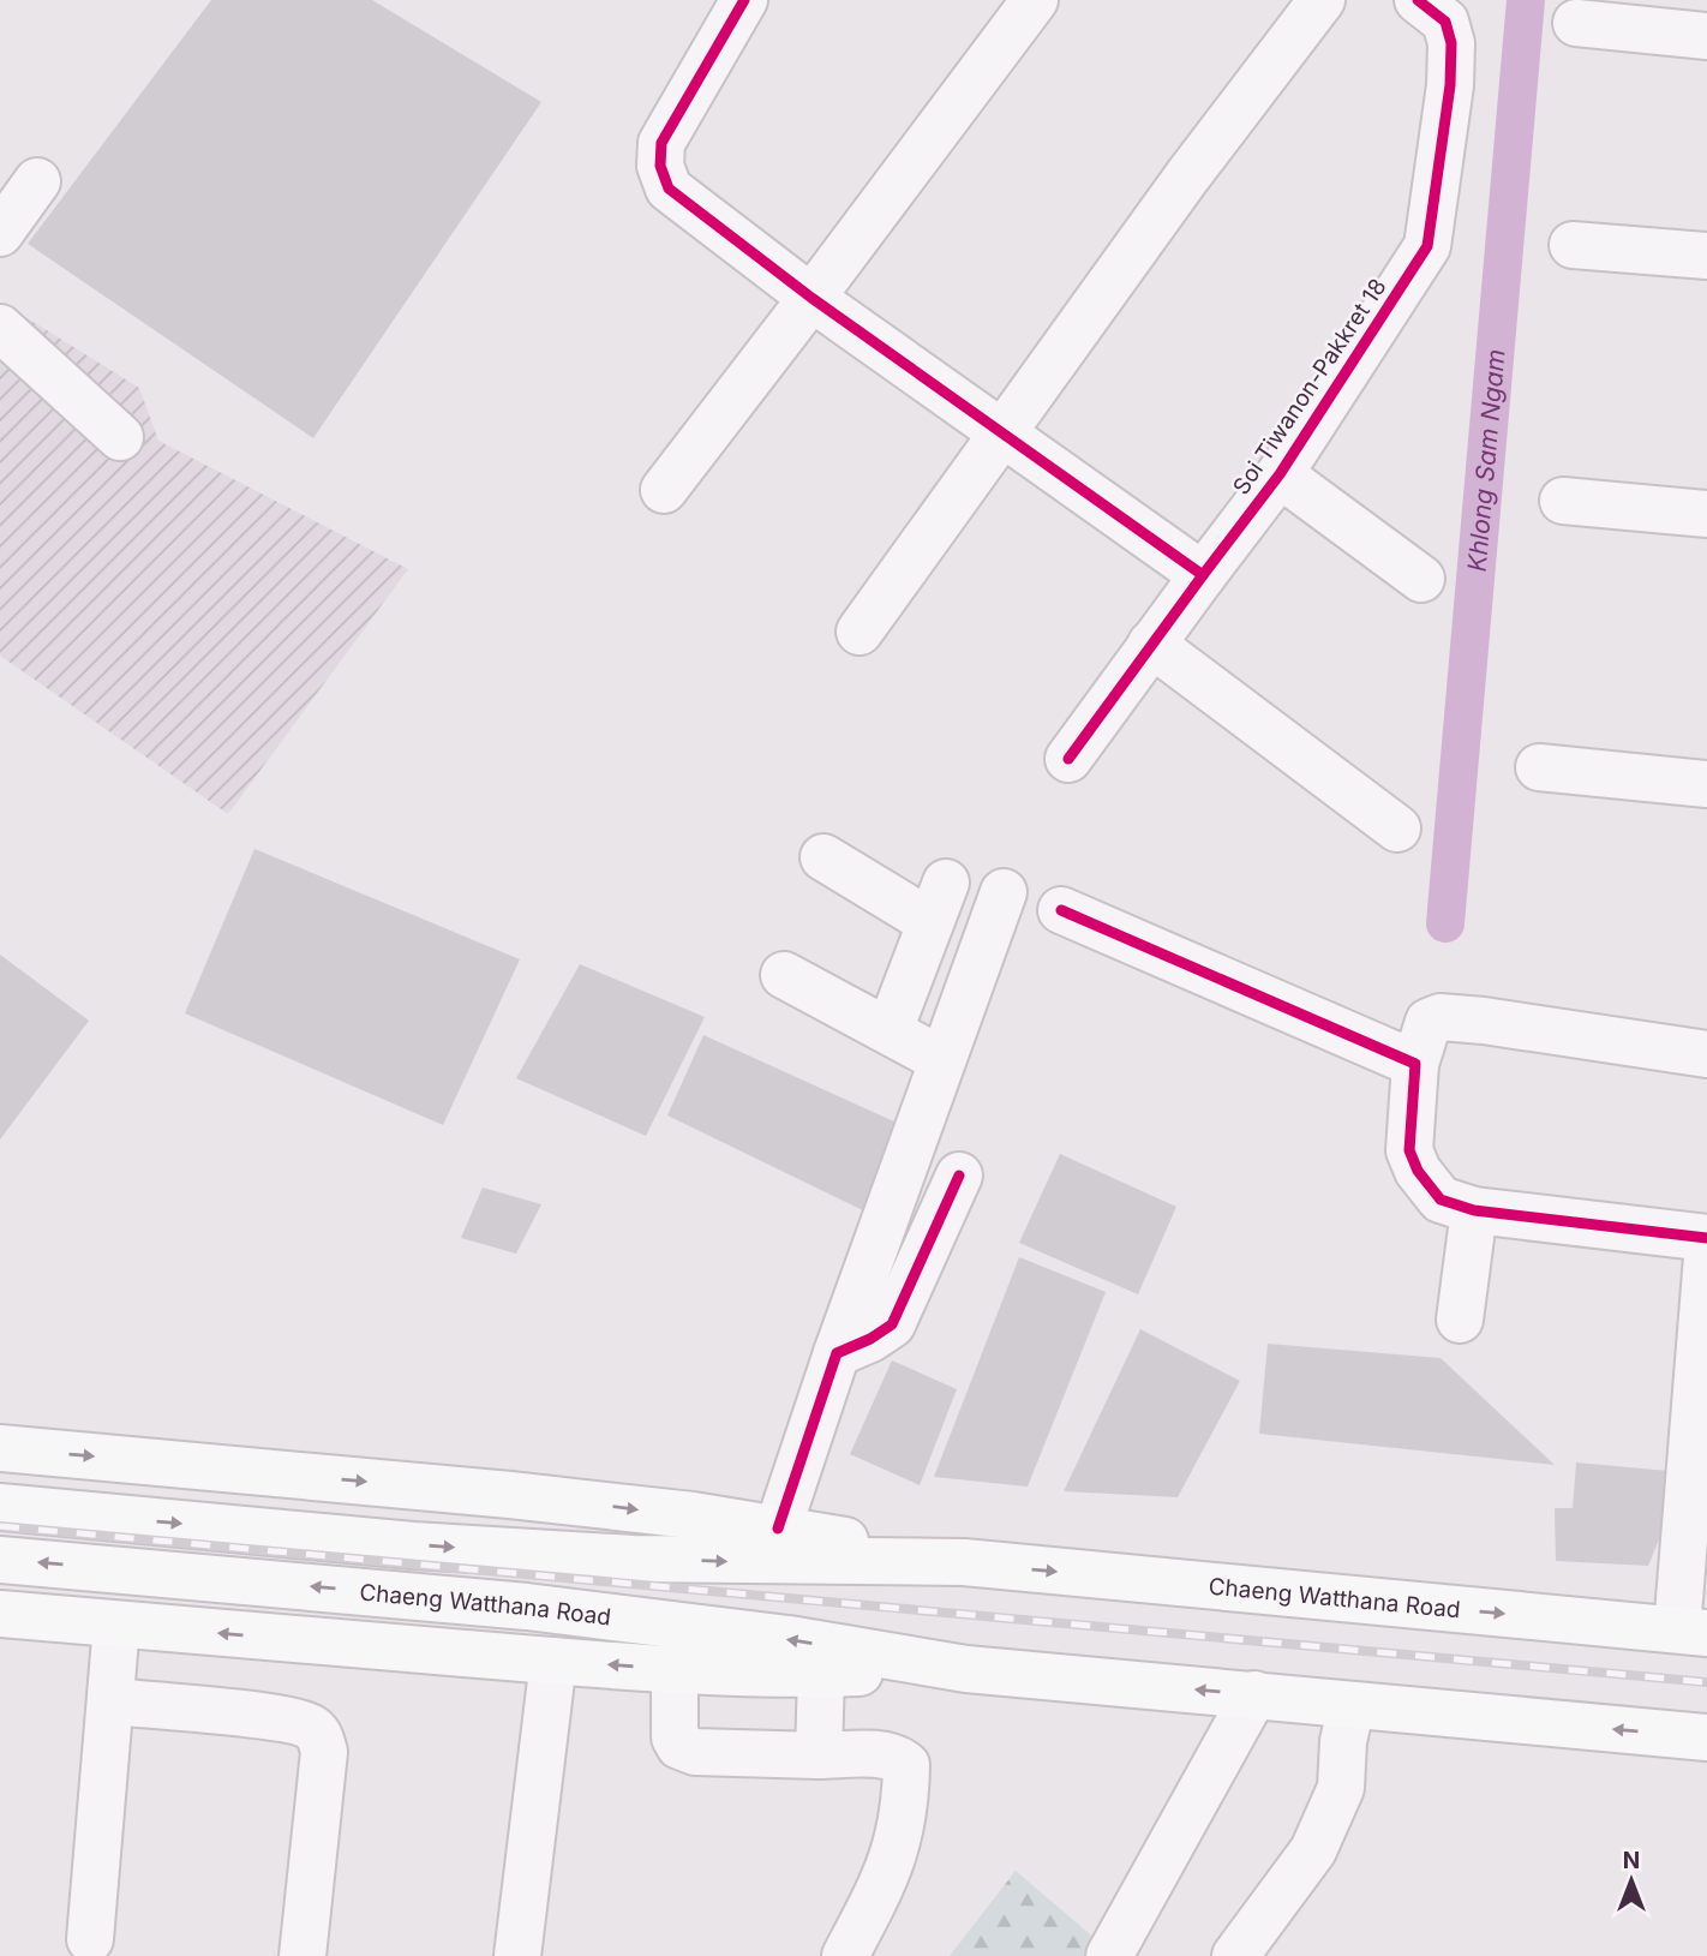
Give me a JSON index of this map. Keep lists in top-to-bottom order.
{
  "streets": {
    "main road": ["Chaeng Watthana Road"],
    "street": ["Soi Tiwanon-Pakkret 18"]
  },
  "water": ["Khlong Sam Ngam"],
  "north": "top"
}
